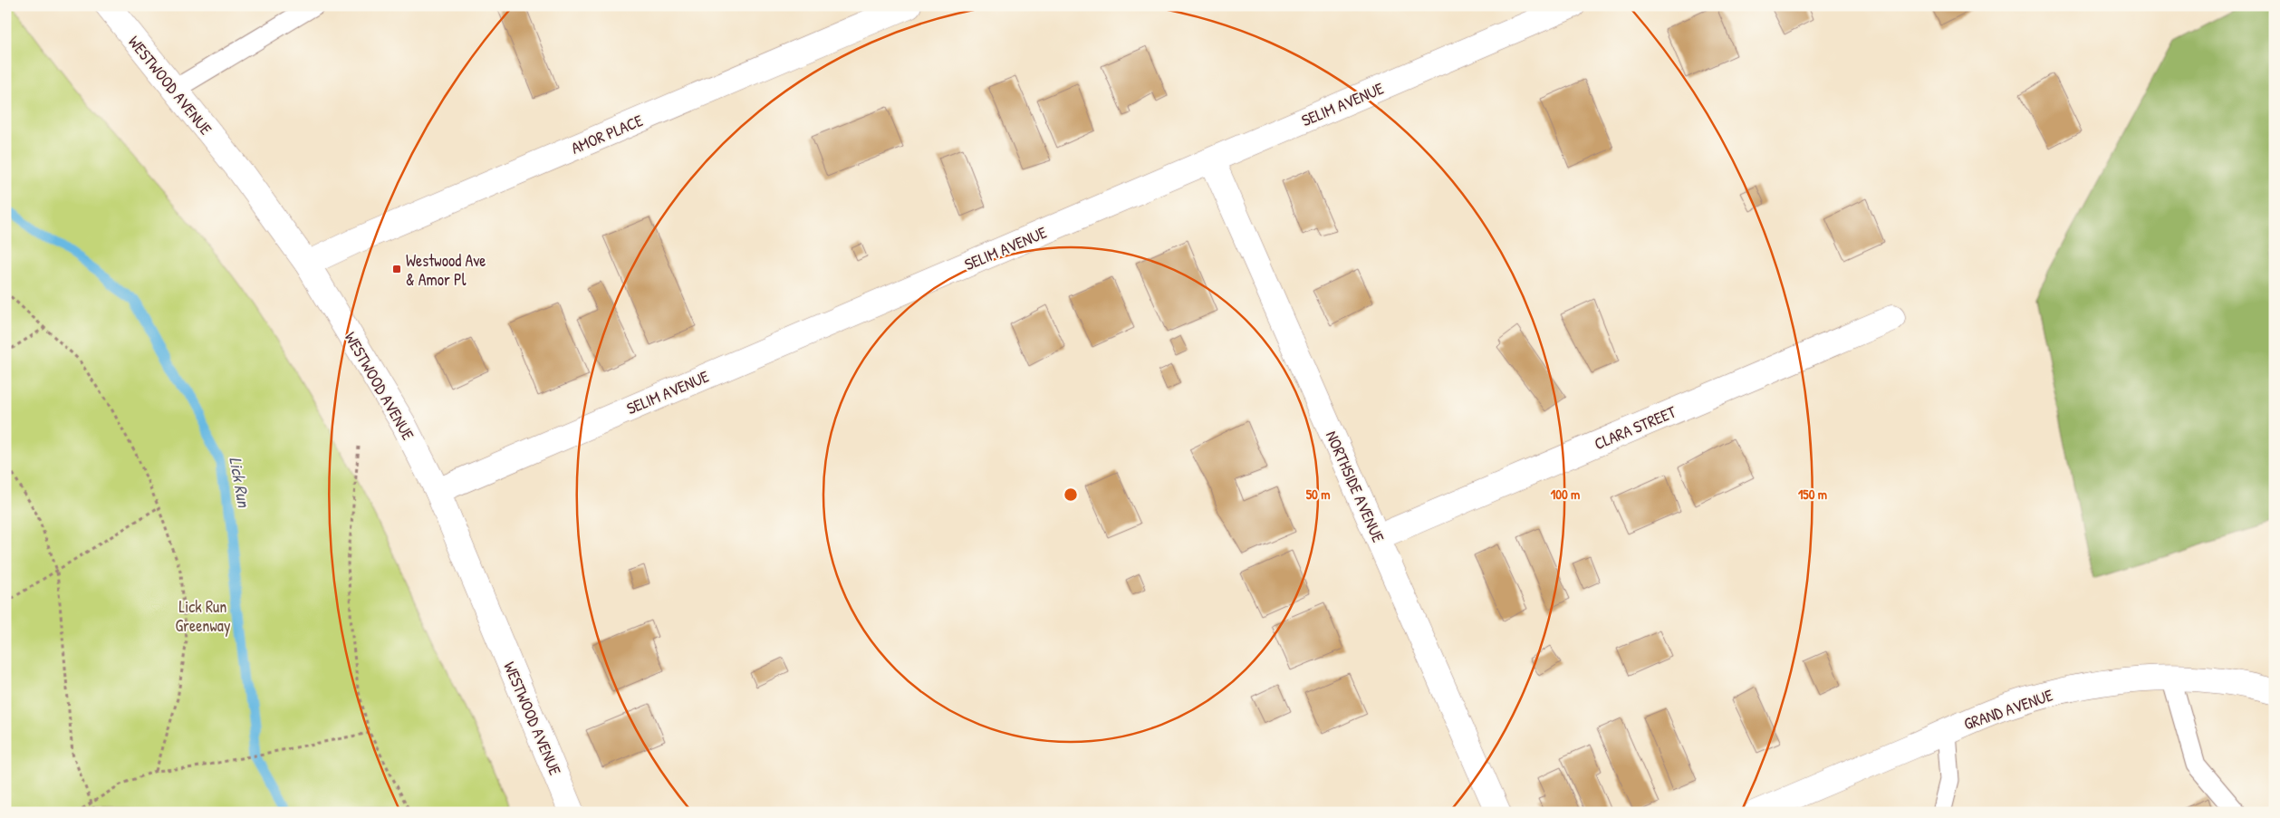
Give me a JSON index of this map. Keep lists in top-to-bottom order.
{
  "streets": {
    "street": [
      "WESTWOOD AVENUE",
      "SELIM AVENUE",
      "AMOR PLACE",
      "CLARA STREET",
      "NORTHSIDE AVENUE",
      "GRAND AVENUE"
    ]
  },
  "crossings": [
    ["WESTWOOD AVENUE", "SELIM AVENUE"],
    ["WESTWOOD AVENUE", "AMOR PLACE"],
    ["SELIM AVENUE", "NORTHSIDE AVENUE"],
    ["CLARA STREET", "NORTHSIDE AVENUE"]
  ],
  "water": ["Lick Run"],
  "parks": ["Lick Run Greenway"],
  "places": {
    "transit": ["Westwood Ave & Amor Pl"]
  },
  "rings": ["50 m", "100 m", "150 m"]
}
